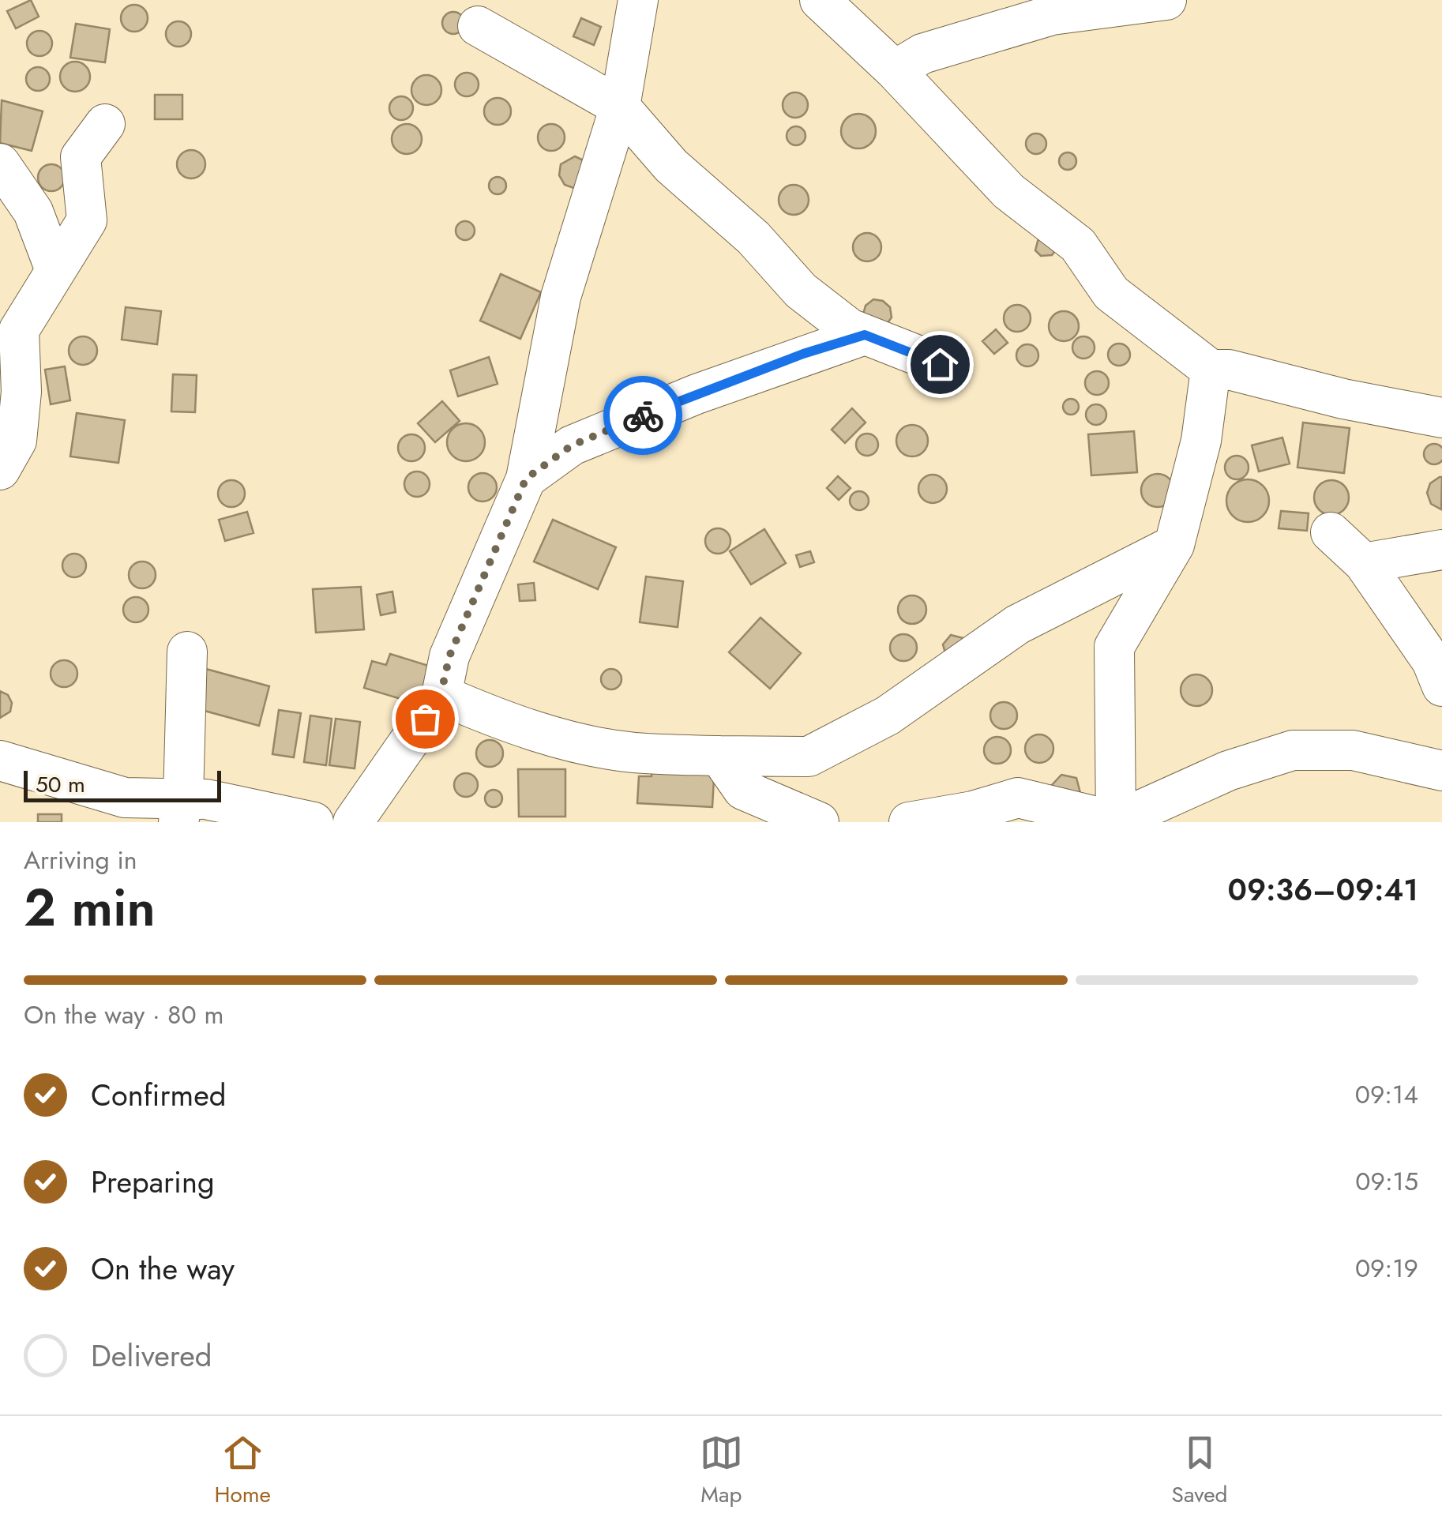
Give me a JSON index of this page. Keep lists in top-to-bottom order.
{
  "scale_bar": "50 m",
  "page": {
    "scale": "50 m",
    "heading": ["2 min", "Arriving in", "09:36–09:41"],
    "bar": "On the way · 80 m",
    "list": [
      ["Confirmed", "09:14"],
      ["Preparing", "09:15"],
      ["On the way", "09:19"],
      "Delivered"
    ],
    "tabs": ["Home", "Map", "Saved"]
  }
}
